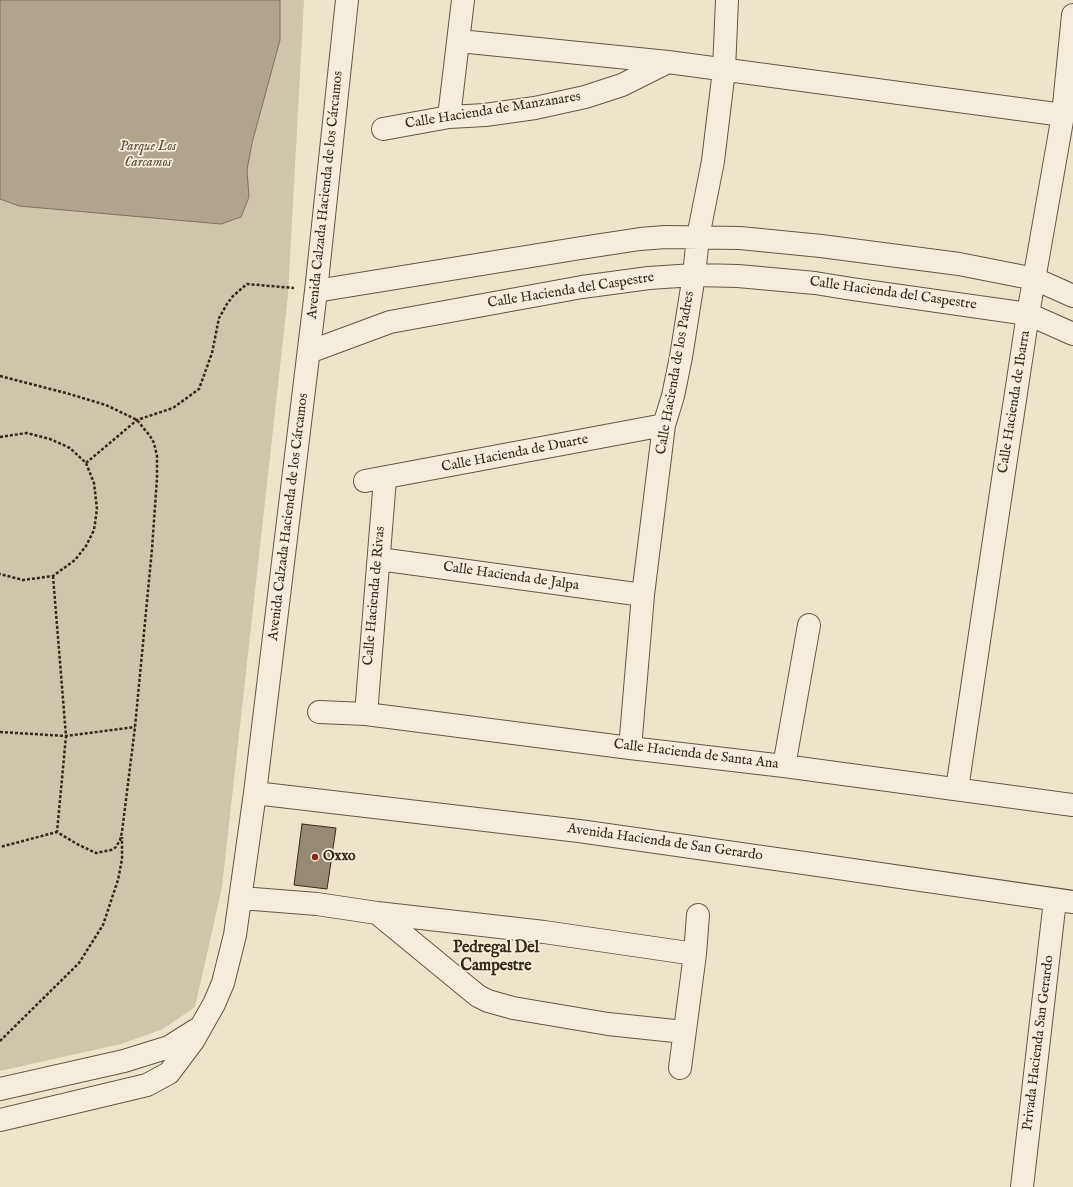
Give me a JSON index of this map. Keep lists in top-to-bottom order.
{
  "streets": {
    "street": [
      "Calle Hacienda de Manzanares",
      "Avenida Calzada Hacienda de los Cárcamos",
      "Calle Hacienda del Caspestre",
      "Calle Hacienda de los Padres",
      "Calle Hacienda de Ibarra",
      "Calle Hacienda de Duarte",
      "Calle Hacienda de Jalpa",
      "Calle Hacienda de Rivas",
      "Calle Hacienda de Santa Ana",
      "Avenida Hacienda de San Gerardo",
      "Privada Hacienda San Gerardo"
    ]
  },
  "crossings": [
    ["Avenida Calzada Hacienda de los Cárcamos", "Calle Hacienda del Caspestre"],
    ["Avenida Calzada Hacienda de los Cárcamos", "Avenida Hacienda de San Gerardo"],
    ["Calle Hacienda del Caspestre", "Calle Hacienda de los Padres"],
    ["Calle Hacienda del Caspestre", "Calle Hacienda de Ibarra"],
    ["Calle Hacienda de los Padres", "Calle Hacienda de Duarte"],
    ["Calle Hacienda de los Padres", "Calle Hacienda de Jalpa"],
    ["Calle Hacienda de los Padres", "Calle Hacienda de Santa Ana"],
    ["Calle Hacienda de Ibarra", "Calle Hacienda de Santa Ana"],
    ["Calle Hacienda de Duarte", "Calle Hacienda de Rivas"],
    ["Calle Hacienda de Jalpa", "Calle Hacienda de Rivas"],
    ["Calle Hacienda de Rivas", "Calle Hacienda de Santa Ana"],
    ["Avenida Hacienda de San Gerardo", "Privada Hacienda San Gerardo"]
  ],
  "districts": ["Pedregal Del Campestre"],
  "parks": ["Parque Los Carcamos"],
  "places": ["Oxxo"]
}
